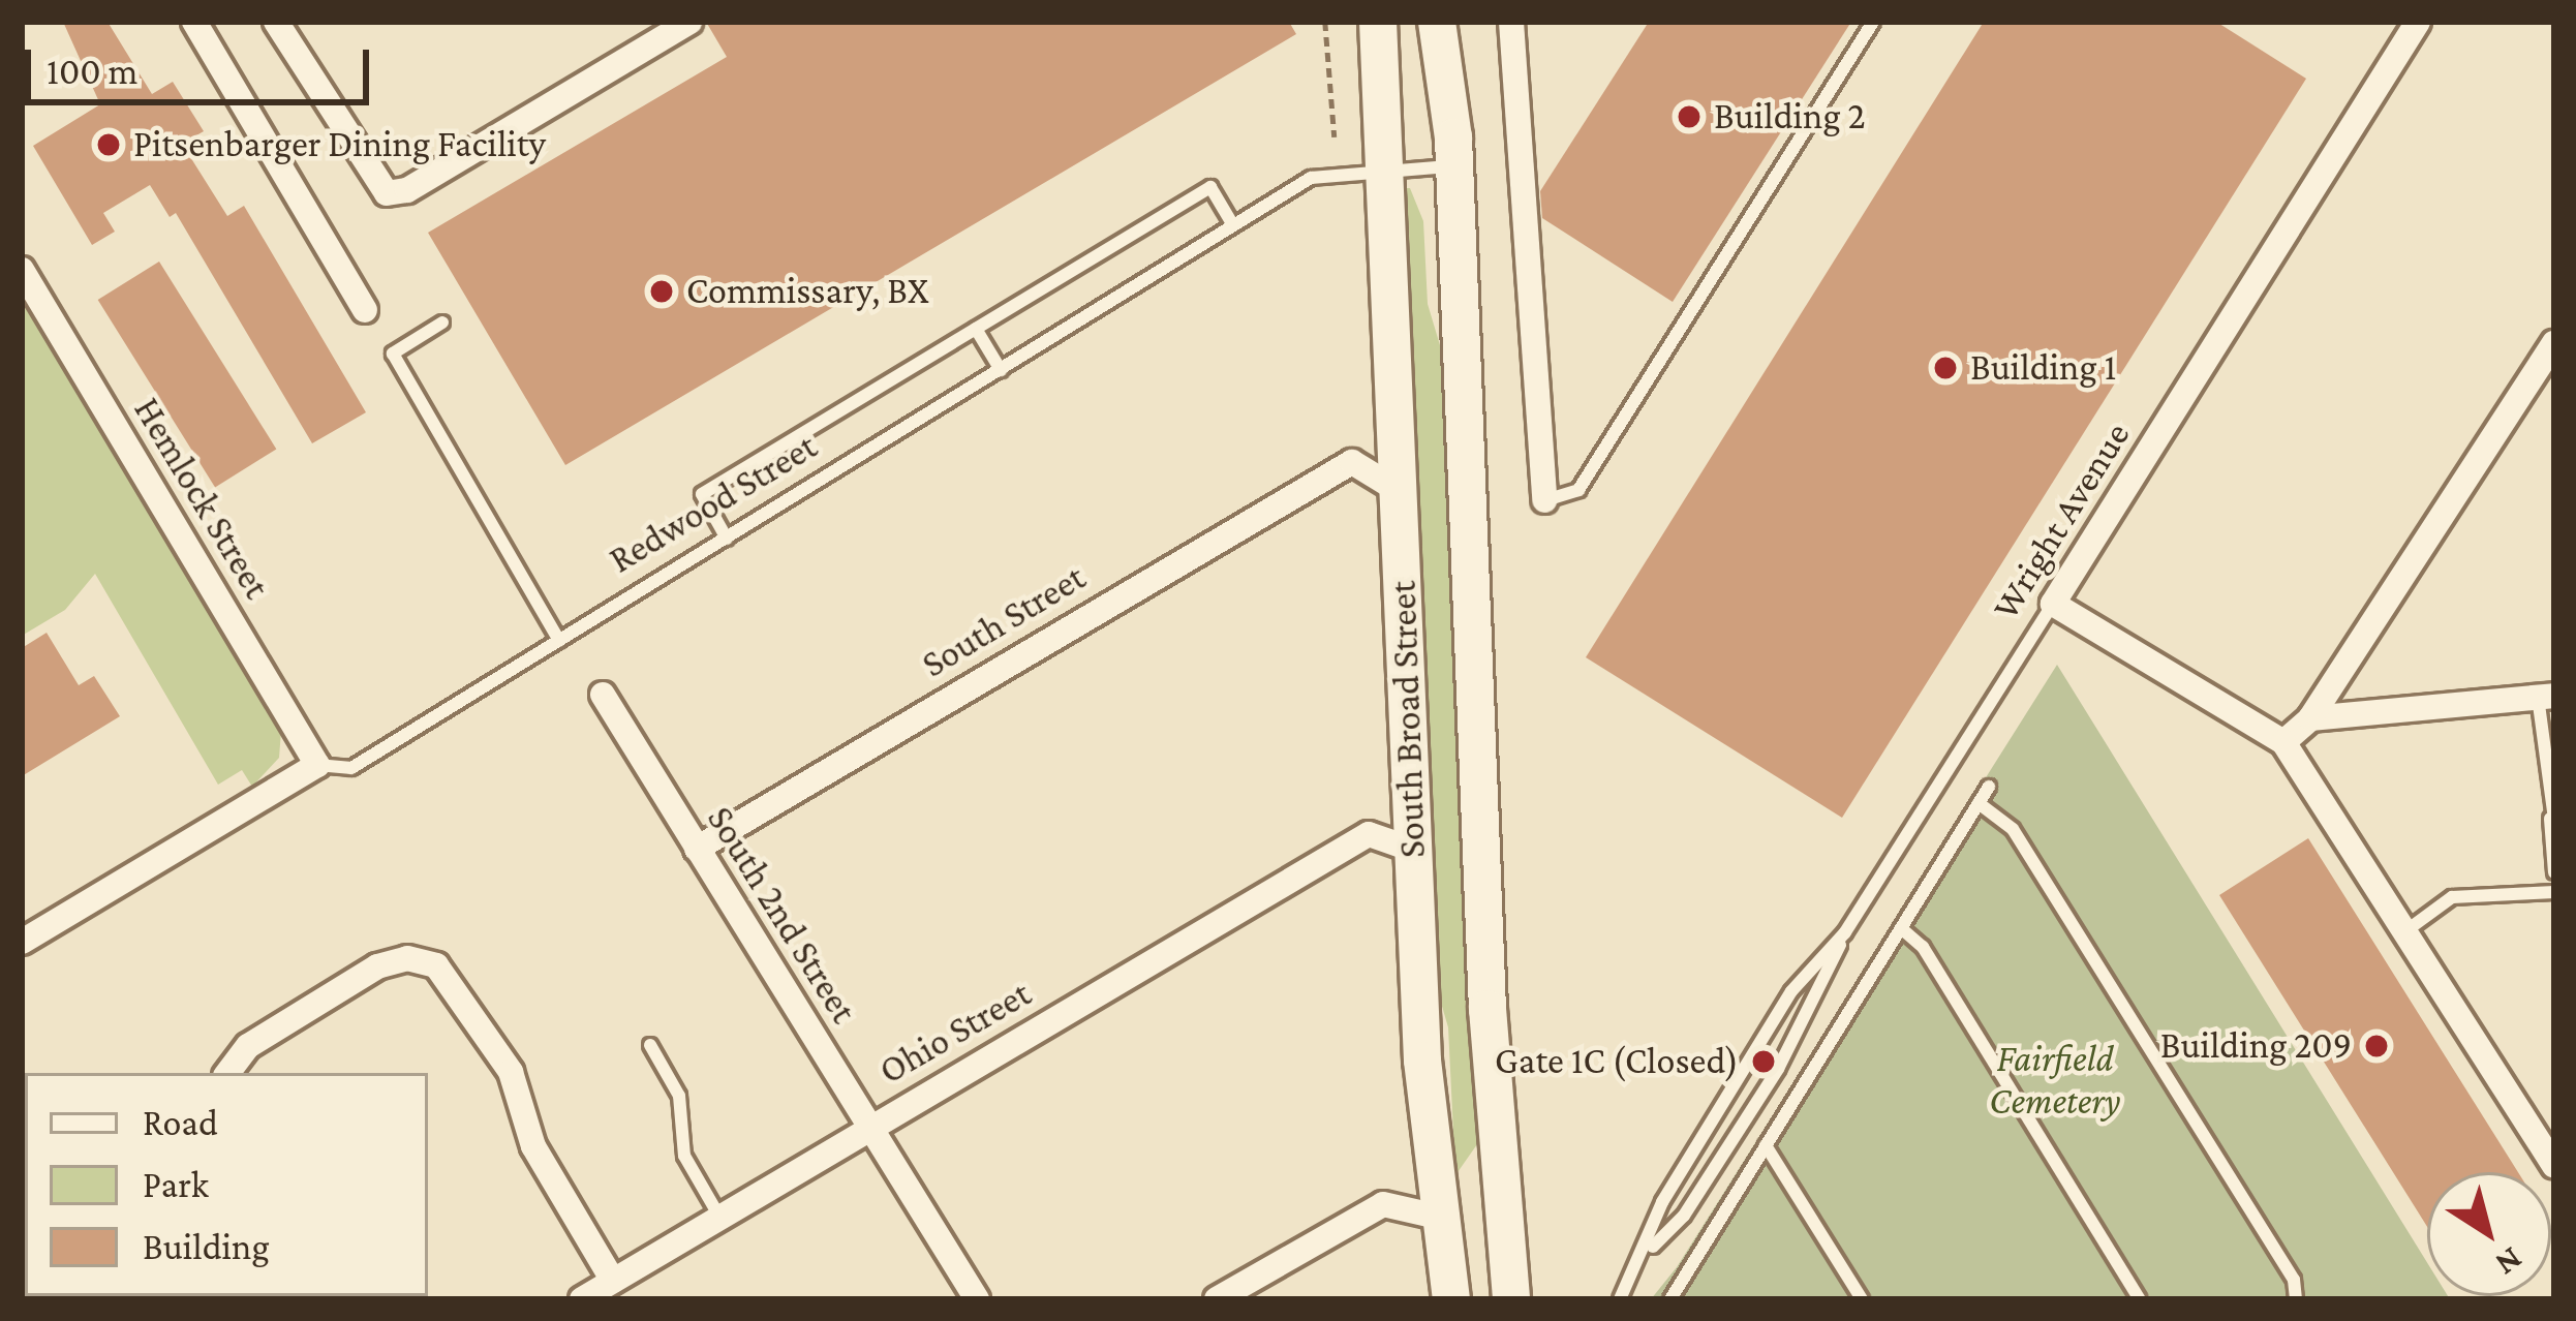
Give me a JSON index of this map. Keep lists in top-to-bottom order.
{
  "streets": {
    "street": [
      "Hemlock Street",
      "Redwood Street",
      "Wright Avenue",
      "South Street",
      "South Broad Street",
      "South 2nd Street",
      "Ohio Street"
    ]
  },
  "crossings": [
    ["Hemlock Street", "Redwood Street"],
    ["Redwood Street", "South Broad Street"],
    ["South Street", "South Broad Street"],
    ["South Street", "South 2nd Street"],
    ["South Broad Street", "Ohio Street"],
    ["South 2nd Street", "Ohio Street"]
  ],
  "parks": ["Fairfield Cemetery"],
  "places": [
    "Building 2",
    "Pitsenbarger Dining Facility",
    "Commissary, BX",
    "Building 1",
    "Building 209",
    "Gate 1C (Closed)"
  ],
  "legend": ["Road", "Park", "Building"],
  "scale_bar": "100 m",
  "north": "bottom right"
}
